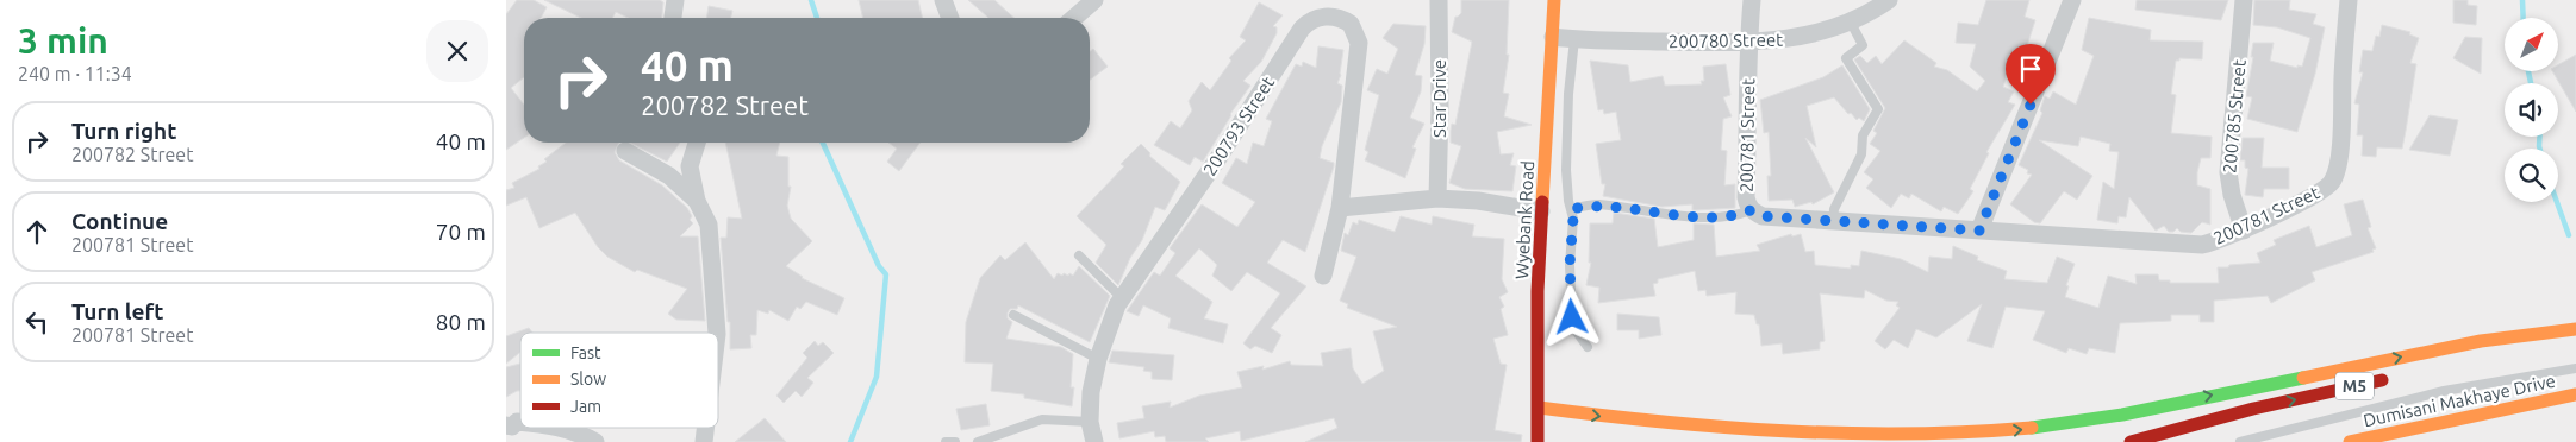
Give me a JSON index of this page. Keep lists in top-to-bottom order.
{
  "streets": {
    "main road": ["Wyebank Road", "M5", "Dumisani Makhaye Drive"],
    "street": [
      "200780 Street",
      "Star Drive",
      "200785 Street",
      "200793 Street",
      "200781 Street"
    ]
  },
  "crossings": [
    ["200780 Street", "200781 Street"],
    ["200780 Street", "Wyebank Road"],
    ["200785 Street", "200781 Street"]
  ],
  "legend": ["Fast", "Slow", "Jam"],
  "north": "top right",
  "page": {
    "heading": ["3 min", "240 m · 11:34"],
    "turn": ["40 m", "200782 Street"],
    "list": [
      {
        "name": "Turn right",
        "note": "200782 Street",
        "value": "40 m"
      },
      {
        "name": "Continue",
        "note": "200781 Street",
        "value": "70 m"
      },
      {
        "name": "Turn left",
        "note": "200781 Street",
        "value": "80 m"
      }
    ]
  }
}
